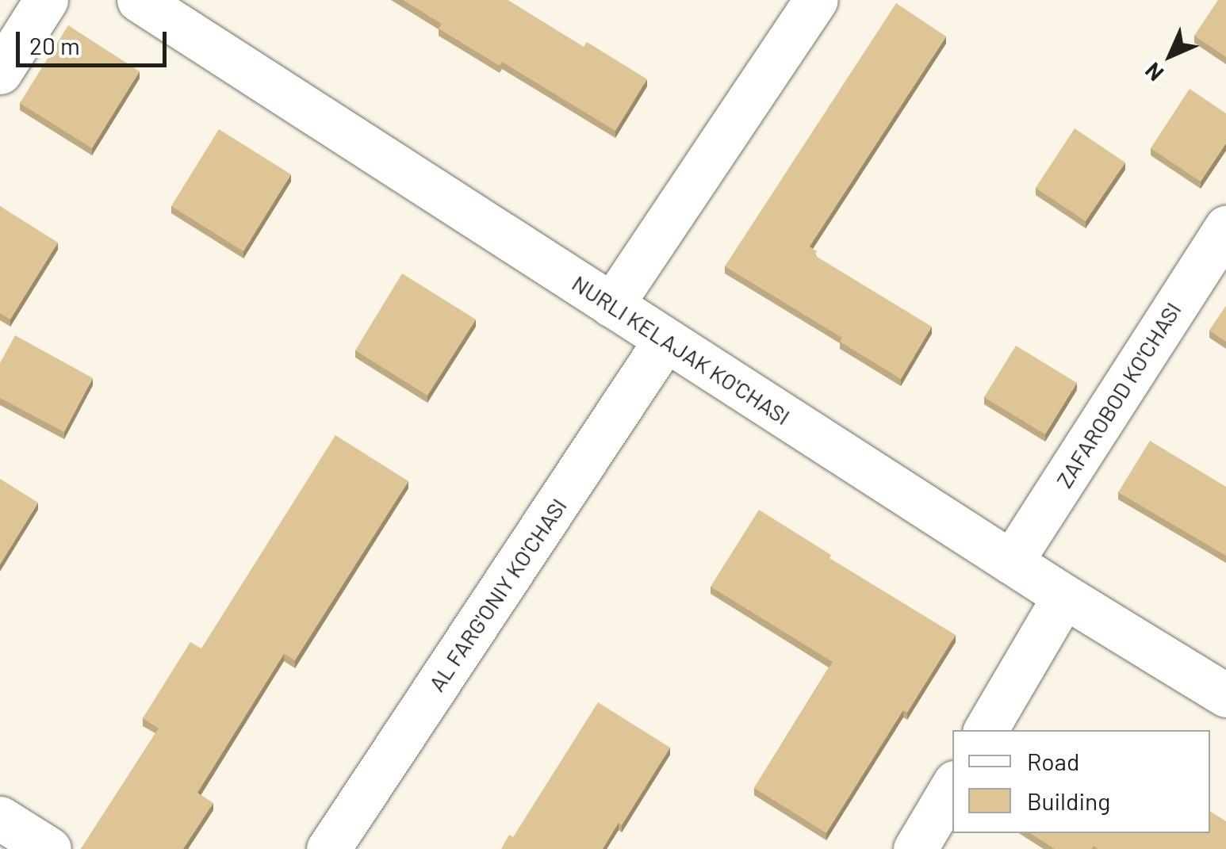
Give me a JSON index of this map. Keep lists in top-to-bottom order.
{
  "streets": {
    "street": ["NURLI KELAJAK KO'CHASI", "ZAFAROBOD KO'CHASI", "AL FARG'ONIY KO'CHASI"]
  },
  "crossings": [
    ["NURLI KELAJAK KO'CHASI", "ZAFAROBOD KO'CHASI"],
    ["NURLI KELAJAK KO'CHASI", "AL FARG'ONIY KO'CHASI"]
  ],
  "legend": ["Road", "Building"],
  "scale_bar": "20 m",
  "north": "bottom left"
}
